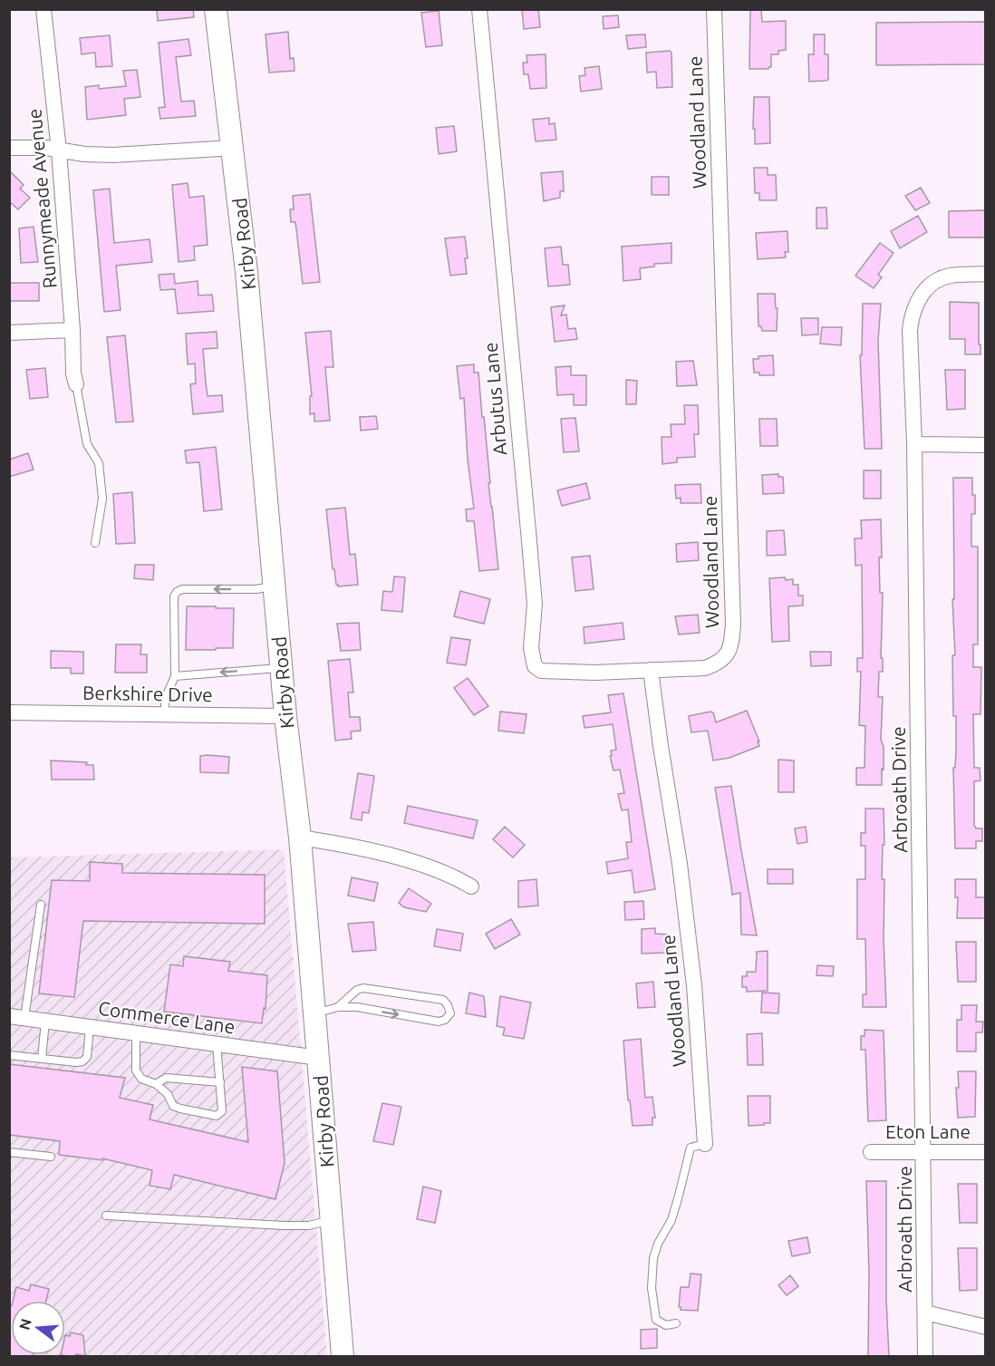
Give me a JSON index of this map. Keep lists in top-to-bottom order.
{
  "streets": {
    "main road": ["Kirby Road"],
    "street": [
      "Woodland Lane",
      "Runnymeade Avenue",
      "Arbutus Lane",
      "Berkshire Drive",
      "Arbroath Drive",
      "Commerce Lane",
      "Eton Lane"
    ]
  },
  "crossings": [
    ["Woodland Lane", "Arbutus Lane"],
    ["Kirby Road", "Berkshire Drive"],
    ["Kirby Road", "Commerce Lane"],
    ["Arbroath Drive", "Eton Lane"]
  ],
  "north": "left"
}
